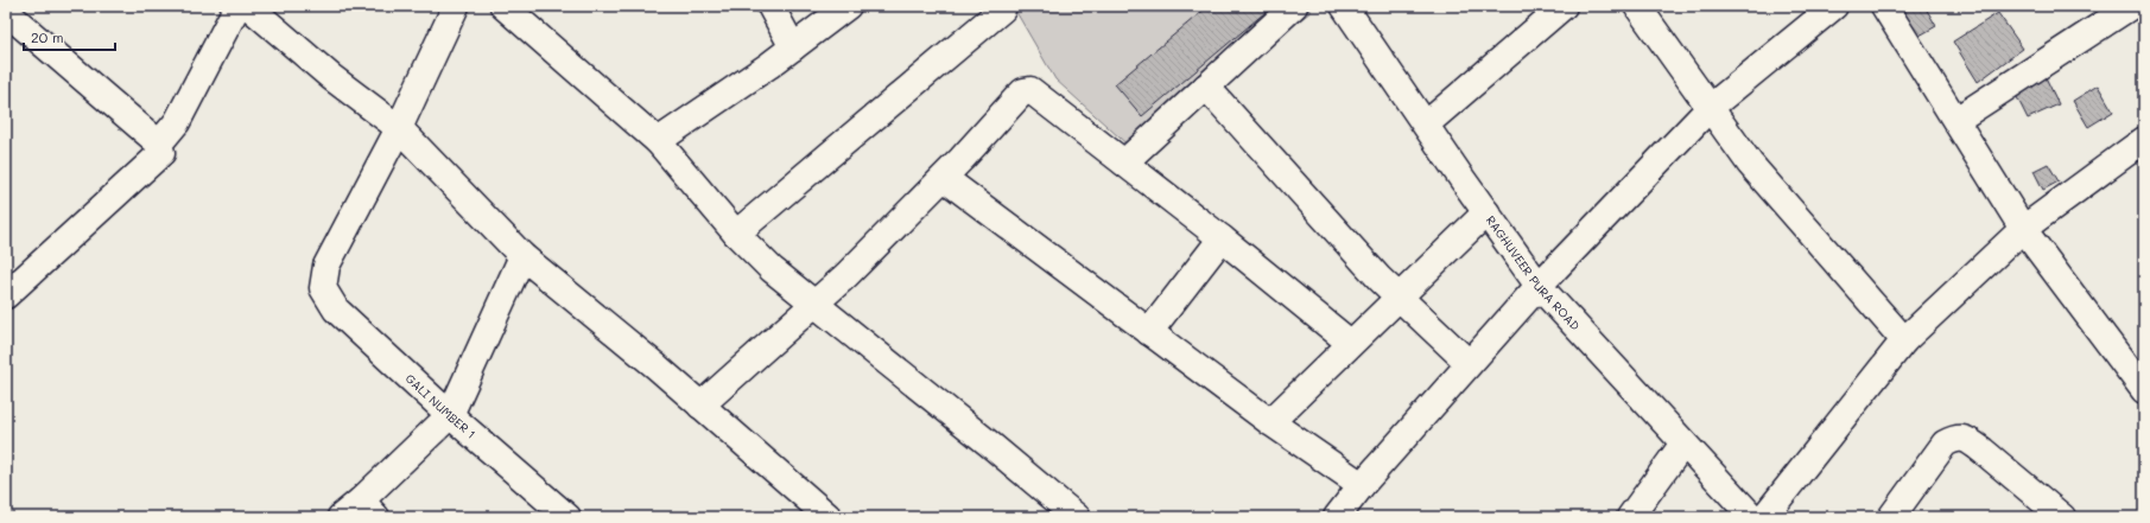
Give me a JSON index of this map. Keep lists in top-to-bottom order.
{
  "streets": {
    "street": ["RAGHUVEER PURA ROAD", "GALI NUMBER 1"]
  },
  "scale_bar": "20 m"
}
